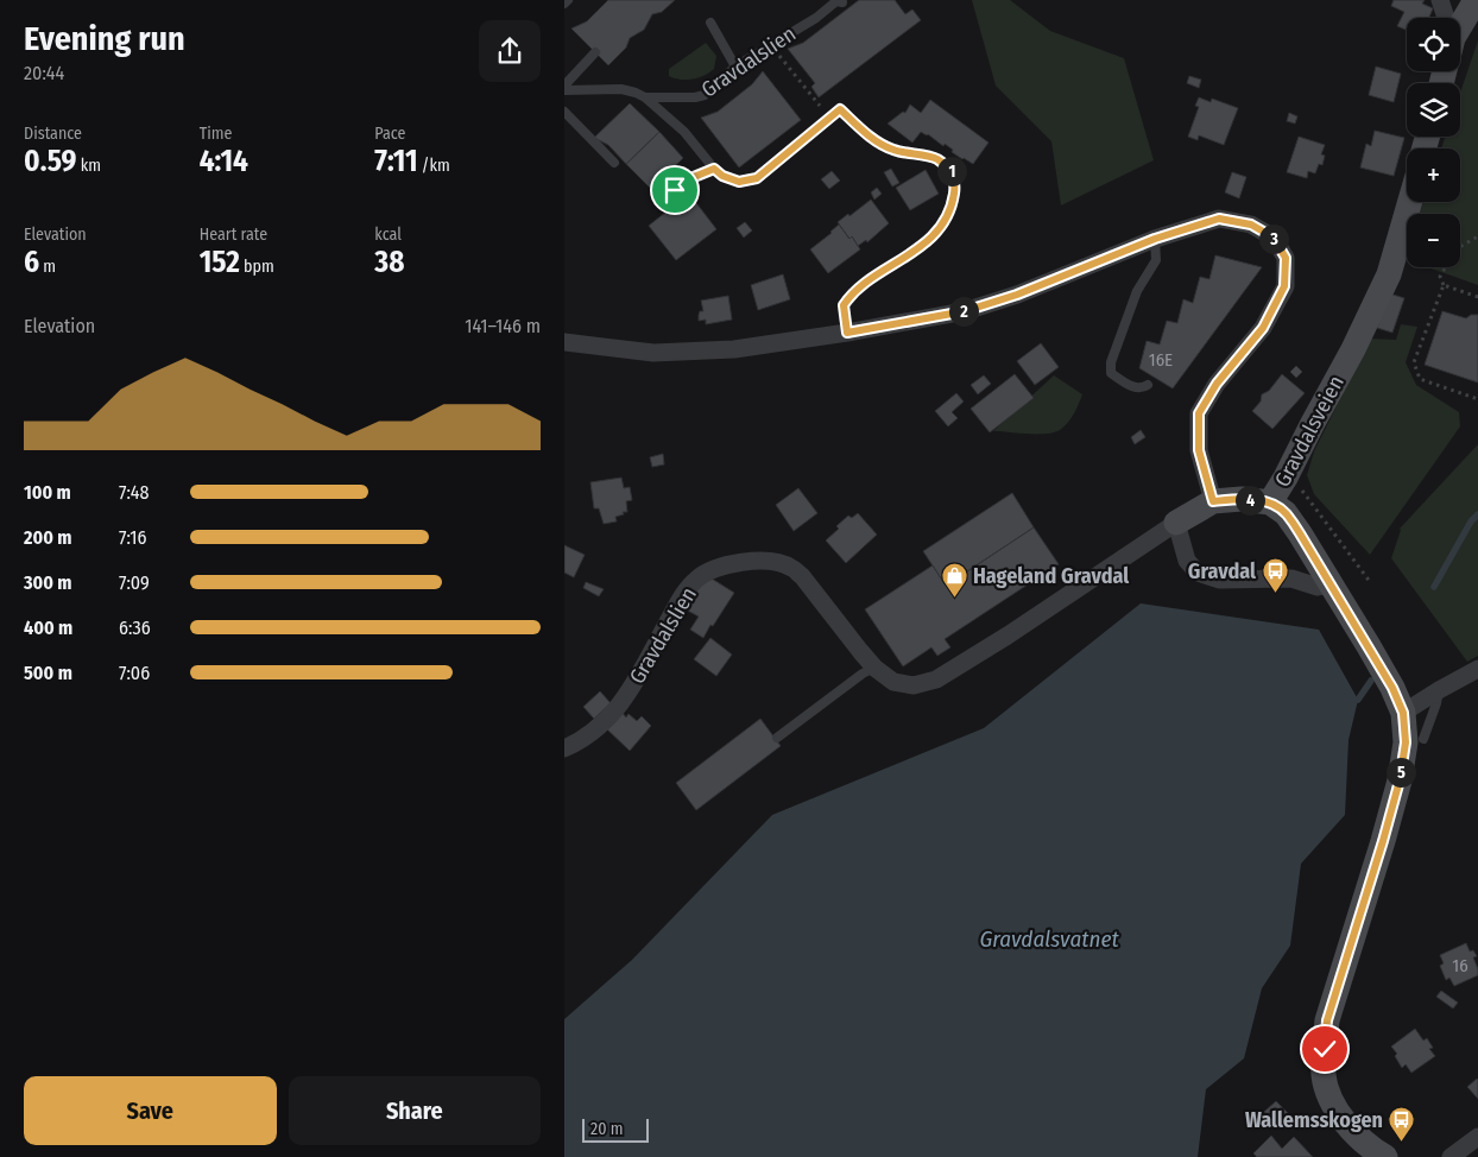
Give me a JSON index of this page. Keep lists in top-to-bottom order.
{
  "streets": {
    "main road": ["Gravdalslien", "Gravdalsveien"]
  },
  "crossings": [
    ["Gravdalslien", "Gravdalsveien"]
  ],
  "water": ["Gravdalsvatnet"],
  "places": {
    "bus stop": ["Gravdal", "Wallemsskogen"],
    "shop": ["Hageland Gravdal"]
  },
  "house_numbers": ["16E", "16"],
  "scale_bar": "20 m",
  "page": {
    "heading": ["Evening run", "20:44"],
    "map_buttons": ["+", "−"],
    "stats": [
      ["Distance", "0.59 km"],
      ["Time", "4:14"],
      ["Pace", "7:11 /km"],
      ["Elevation", "6 m"],
      ["Heart rate", "152 bpm"],
      ["kcal", "38"]
    ],
    "pins": [
      "1",
      "3",
      "2",
      "4",
      "5"
    ],
    "chart": ["Elevation", "141–146 m"],
    "list": [
      {
        "name": "100 m",
        "note": "7:48"
      },
      {
        "name": "200 m",
        "note": "7:16"
      },
      {
        "name": "300 m",
        "note": "7:09"
      },
      {
        "name": "400 m",
        "note": "6:36"
      },
      {
        "name": "500 m",
        "note": "7:06"
      }
    ],
    "buttons": ["Save", "Share"],
    "scale": "20 m"
  }
}
